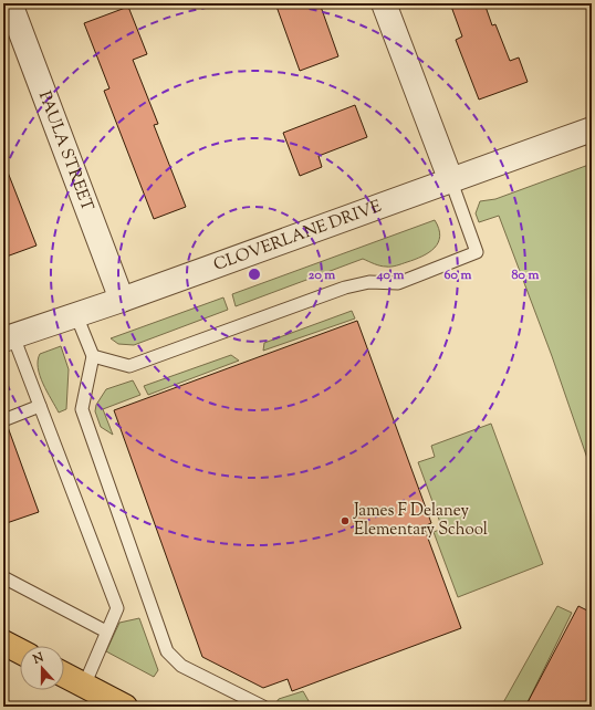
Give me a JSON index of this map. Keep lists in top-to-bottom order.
{
  "streets": {
    "street": ["PAULA STREET", "CLOVERLANE DRIVE"]
  },
  "crossings": [
    ["PAULA STREET", "CLOVERLANE DRIVE"]
  ],
  "places": ["James F Delaney Elementary School"],
  "north": "top",
  "rings": [
    "20 m",
    "40 m",
    "60 m",
    "80 m"
  ]
}
